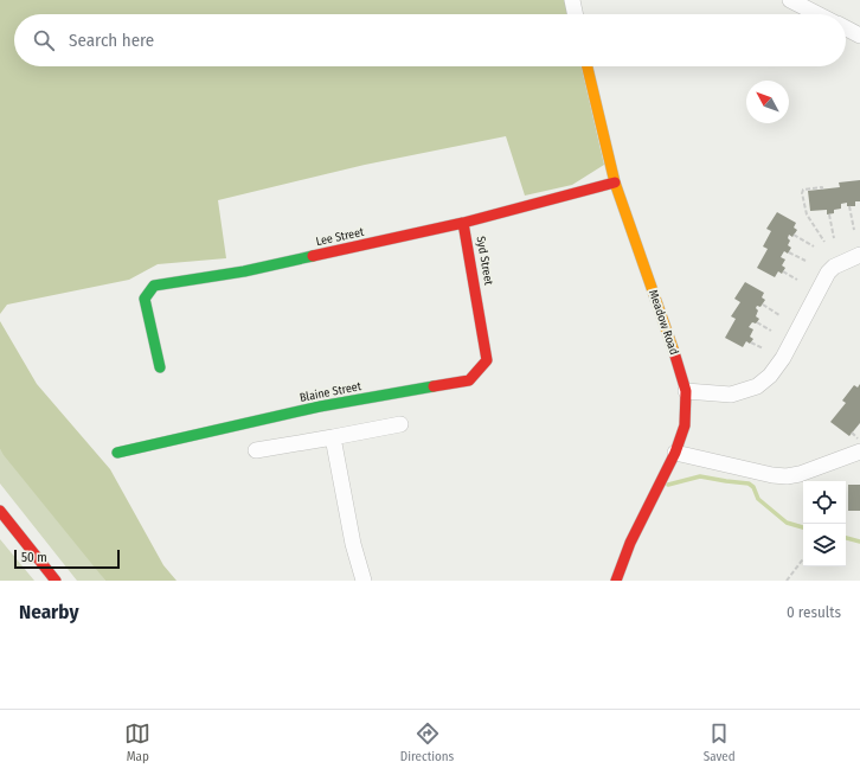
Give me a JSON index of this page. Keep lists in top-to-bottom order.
{
  "streets": {
    "main road": [
      "Lee Street",
      "Syd Street",
      "Meadow Road",
      "Blaine Street"
    ]
  },
  "crossings": [
    ["Lee Street", "Syd Street"],
    ["Lee Street", "Meadow Road"],
    ["Syd Street", "Blaine Street"]
  ],
  "scale_bar": "50 m",
  "north": "top left",
  "page": {
    "search": "Search here",
    "scale": "50 m",
    "heading": ["Nearby", "0 results"],
    "nav": ["Map", "Directions", "Saved"]
  }
}
